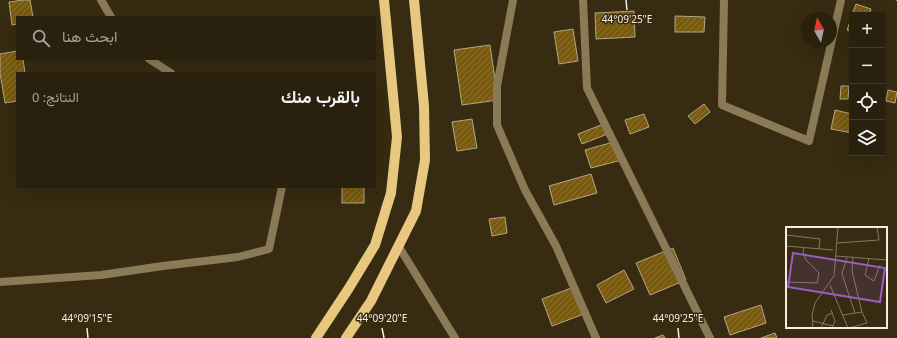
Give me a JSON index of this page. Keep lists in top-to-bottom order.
{
  "north": "top",
  "page": {
    "map_buttons": ["+", "−"],
    "search": "ابحث هنا",
    "heading": ["بالقرب منك", "النتائج: 0"]
  },
  "coordinates": ["44°09'25\"E", "44°09'15\"E", "44°09'20\"E"]
}
